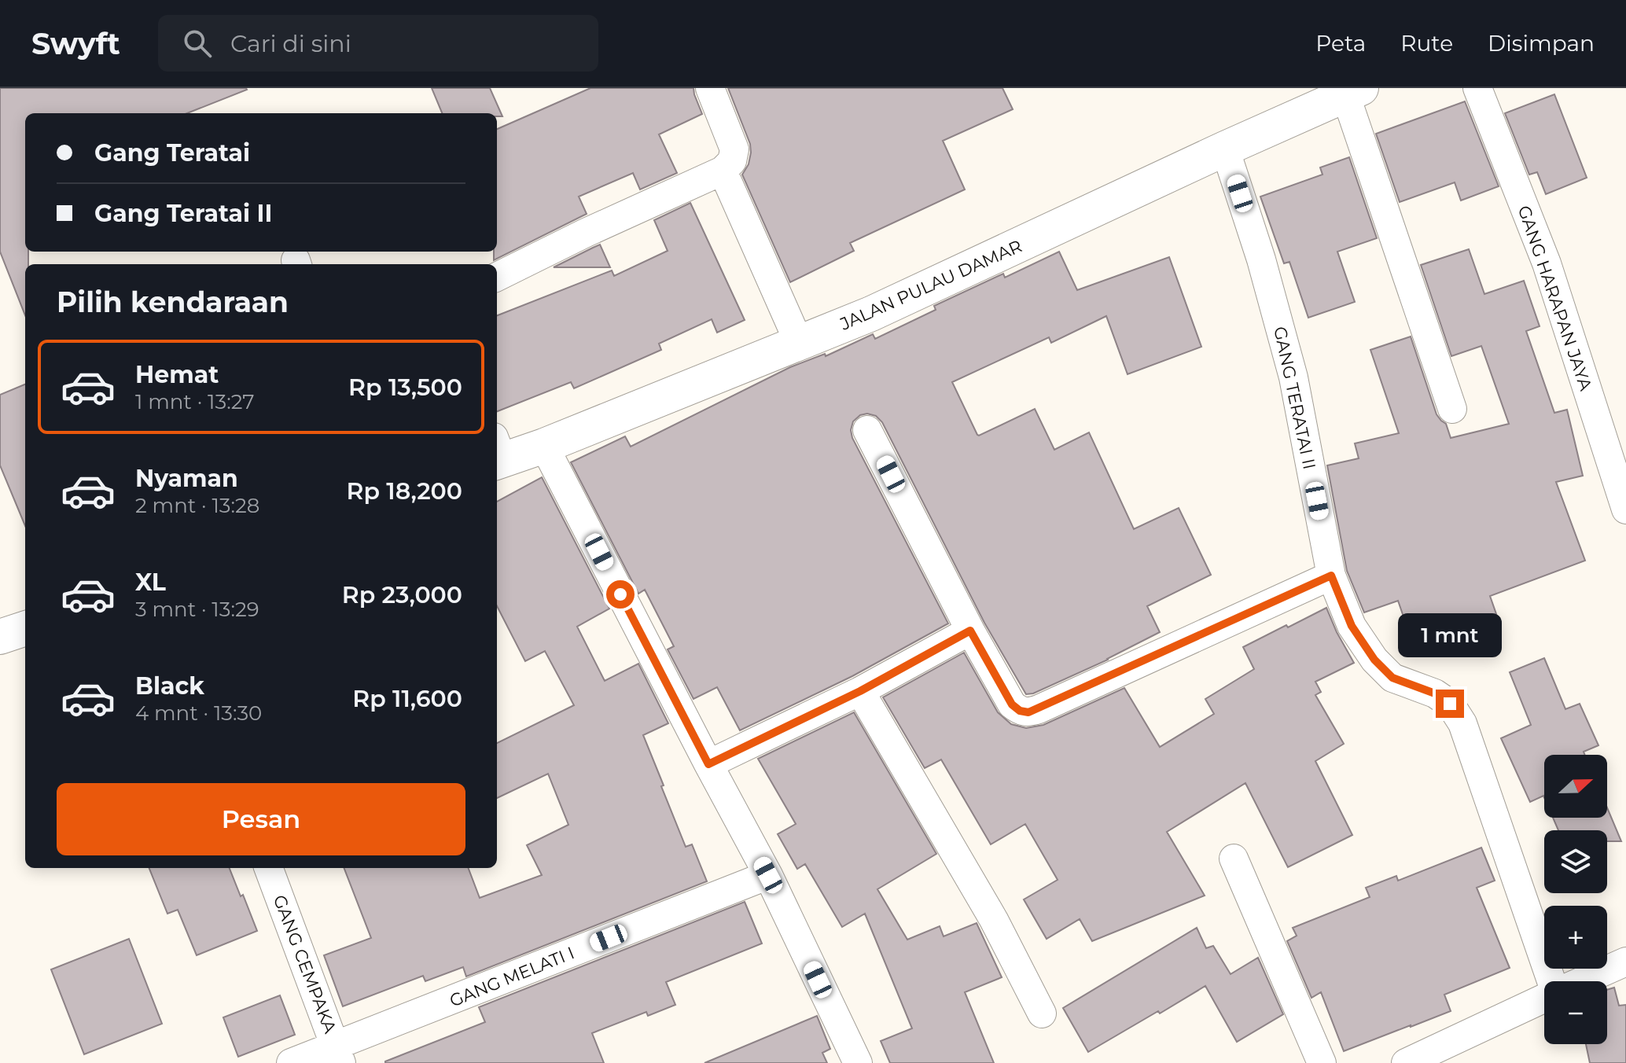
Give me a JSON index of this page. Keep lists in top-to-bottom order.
{
  "streets": {
    "street": [
      "JALAN PULAU DAMAR",
      "GANG HARAPAN JAYA",
      "GANG TERATAI II",
      "GANG CEMPAKA",
      "GANG MELATI I"
    ]
  },
  "crossings": [
    ["JALAN PULAU DAMAR", "GANG TERATAI II"],
    ["GANG CEMPAKA", "GANG MELATI I"]
  ],
  "north": "right",
  "page": {
    "header": "Swyft",
    "search": "Cari di sini",
    "nav": ["Peta", "Rute", "Disimpan"],
    "banner": ["Gang Teratai", "Gang Teratai II"],
    "heading": "Pilih kendaraan",
    "list": [
      {
        "name": "Hemat",
        "note": "1 mnt · 13:27",
        "value": "Rp 13,500"
      },
      {
        "name": "Nyaman",
        "note": "2 mnt · 13:28",
        "value": "Rp 18,200"
      },
      {
        "name": "XL",
        "note": "3 mnt · 13:29",
        "value": "Rp 23,000"
      },
      {
        "name": "Black",
        "note": "4 mnt · 13:30",
        "value": "Rp 11,600"
      }
    ],
    "bubble": "1 mnt",
    "map_buttons": ["+", "−"],
    "buttons": "Pesan"
  }
}
